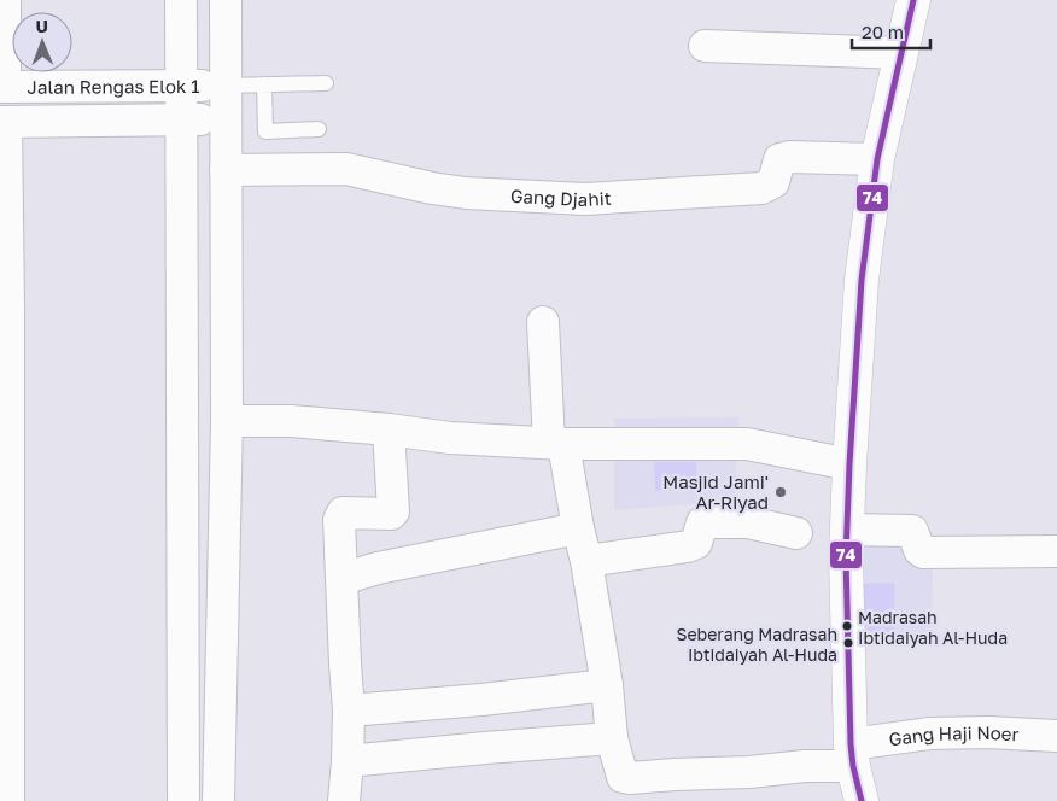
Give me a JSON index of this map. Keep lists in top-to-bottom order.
{
  "streets": {
    "street": ["Jalan Rengas Elok 1", "Gang Djahit", "Gang Haji Noer"]
  },
  "places": ["Masjid Jami' Ar-Riyad", "Madrasah Ibtidaiyah Al-Huda", "Seberang Madrasah Ibtidaiyah Al-Huda"],
  "lines": ["transit line 74"],
  "scale_bar": "20 m",
  "north": "top"
}
